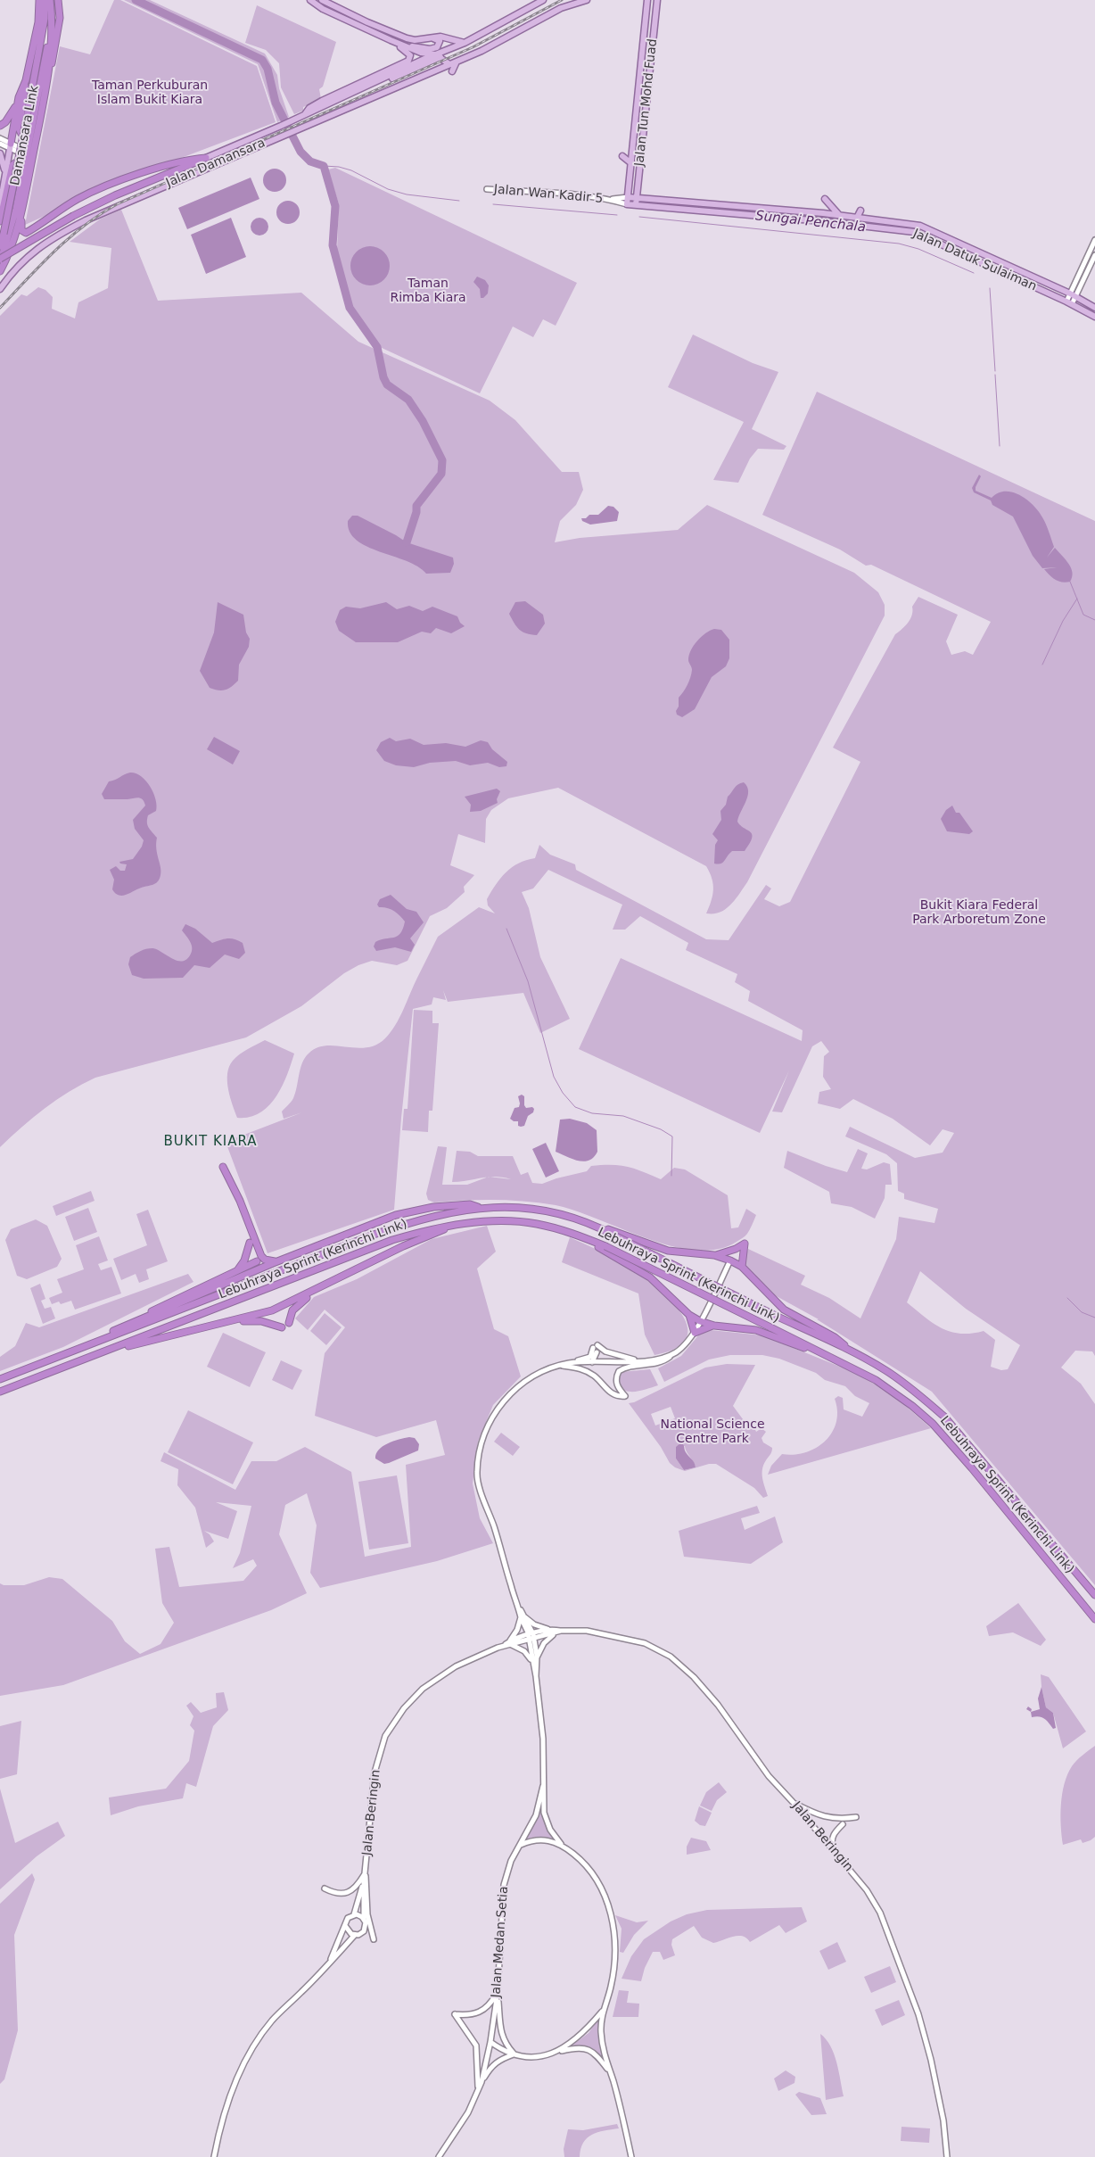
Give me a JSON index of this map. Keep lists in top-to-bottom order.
{
  "streets": {
    "highway": ["Damansara Link", "Lebuhraya Sprint (Kerinchi Link)"],
    "main road": ["Jalan Tun Mohd Fuad", "Jalan Damansara", "Jalan Datuk Sulaiman"],
    "street": ["Jalan Wan Kadir 5", "Jalan Beringin", "Jalan Medan Setia"]
  },
  "crossings": [
    ["Jalan Tun Mohd Fuad", "Jalan Wan Kadir 5"],
    ["Jalan Tun Mohd Fuad", "Jalan Datuk Sulaiman"],
    ["Jalan Wan Kadir 5", "Jalan Datuk Sulaiman"]
  ],
  "districts": ["BUKIT KIARA"],
  "water": ["Sungai Penchala"],
  "parks": [
    "Taman Perkuburan Islam Bukit Kiara",
    "Taman Rimba Kiara",
    "Bukit Kiara Federal Park Arboretum Zone",
    "National Science Centre Park"
  ]
}
